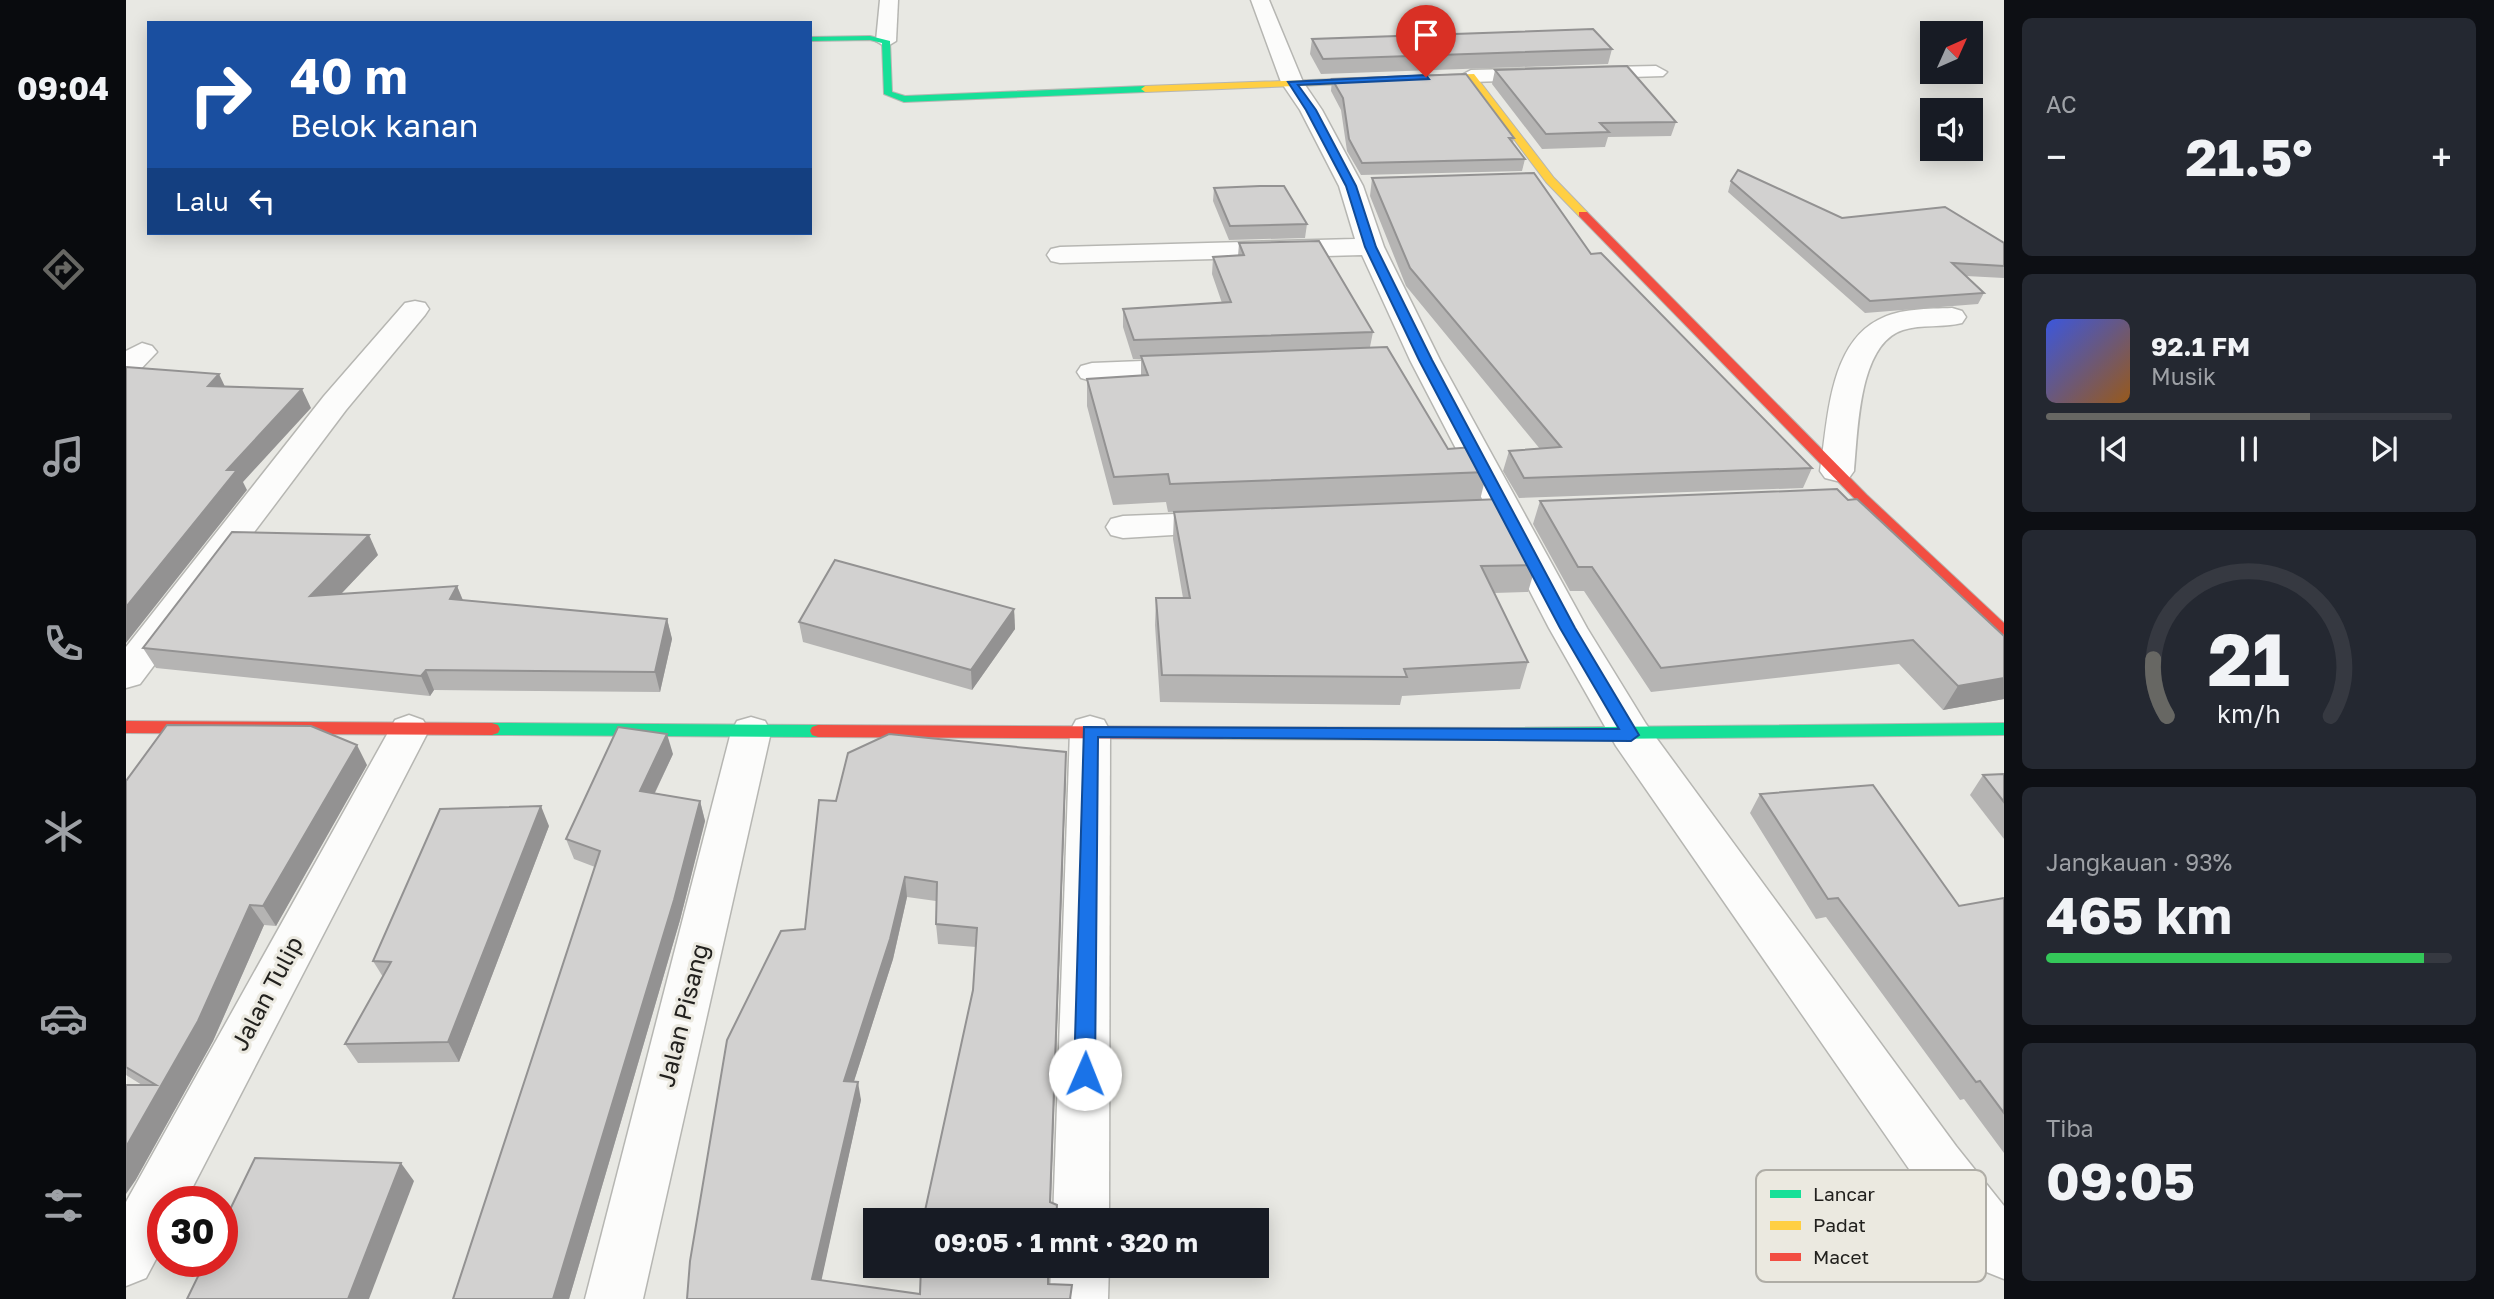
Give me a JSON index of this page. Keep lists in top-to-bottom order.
{
  "streets": {
    "street": ["Jalan Tulip", "Jalan Pisang"]
  },
  "legend": ["Lancar", "Padat", "Macet"],
  "north": "top right",
  "page": {
    "tabs": "09:04",
    "tile": [
      "AC",
      ["Jangkauan · 93%", "465 km"],
      ["Tiba", "09:05"]
    ],
    "turn": ["40 m", "Belok kanan"],
    "heat": ["−", "21.5°", "+"],
    "then": "Lalu",
    "song": ["92.1 FM", "Musik"],
    "limit": "30",
    "trip": "09:05 · 1 mnt · 320 m",
    "gauge": ["21", "km/h"]
  }
}
